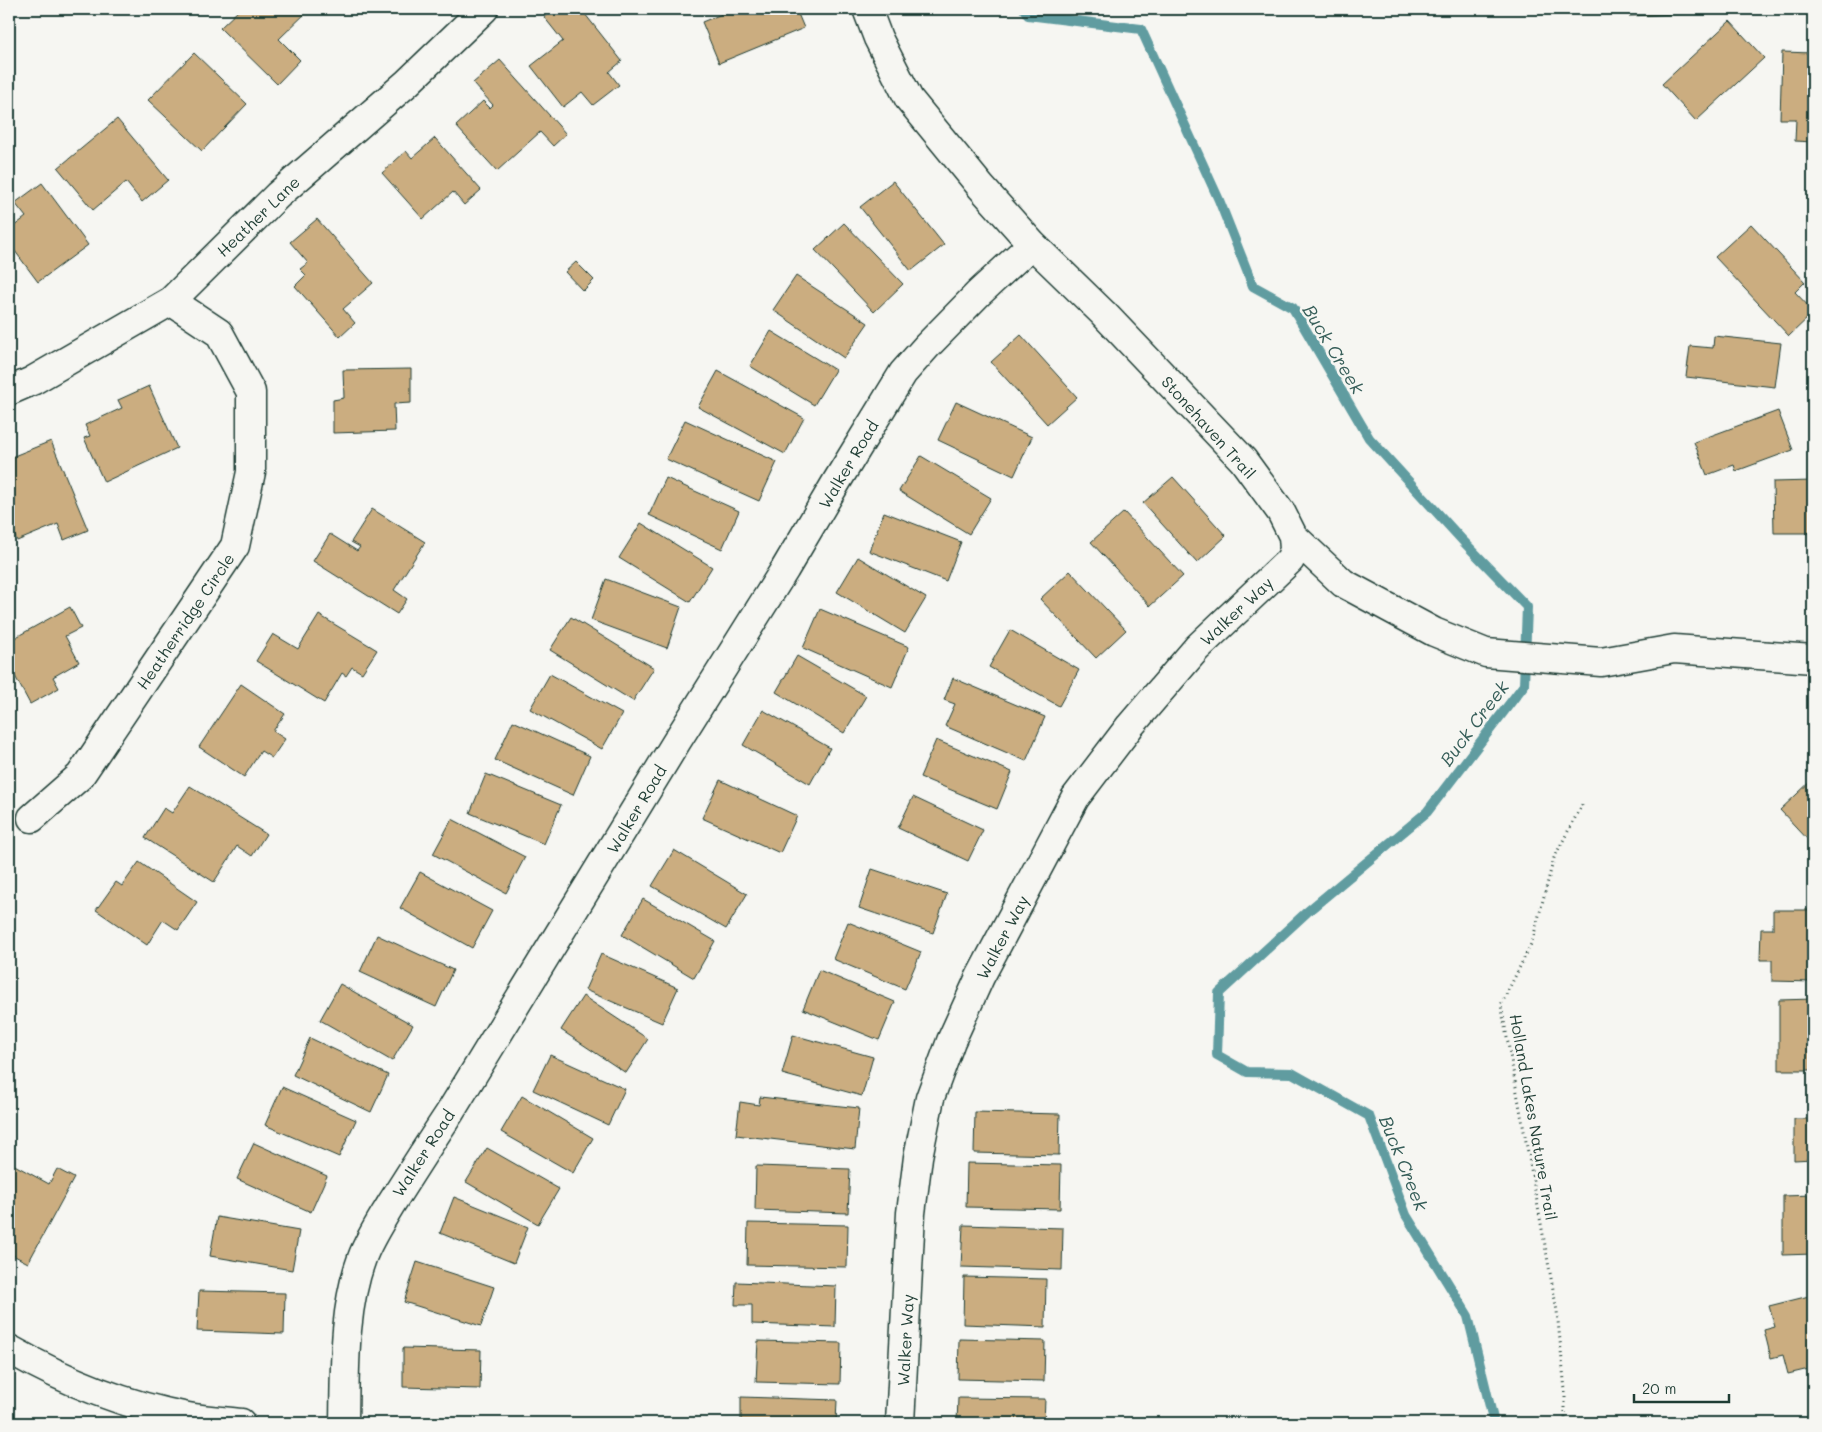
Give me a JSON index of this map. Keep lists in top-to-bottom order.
{
  "streets": {
    "street": [
      "Heather Lane",
      "Stonehaven Trail",
      "Walker Road",
      "Walker Way",
      "Heatherridge Circle"
    ],
    "path": ["Holland Lakes Nature Trail"]
  },
  "crossings": [
    ["Heather Lane", "Heatherridge Circle"],
    ["Stonehaven Trail", "Walker Road"],
    ["Stonehaven Trail", "Walker Way"]
  ],
  "water": ["Buck Creek"],
  "scale_bar": "20 m"
}
